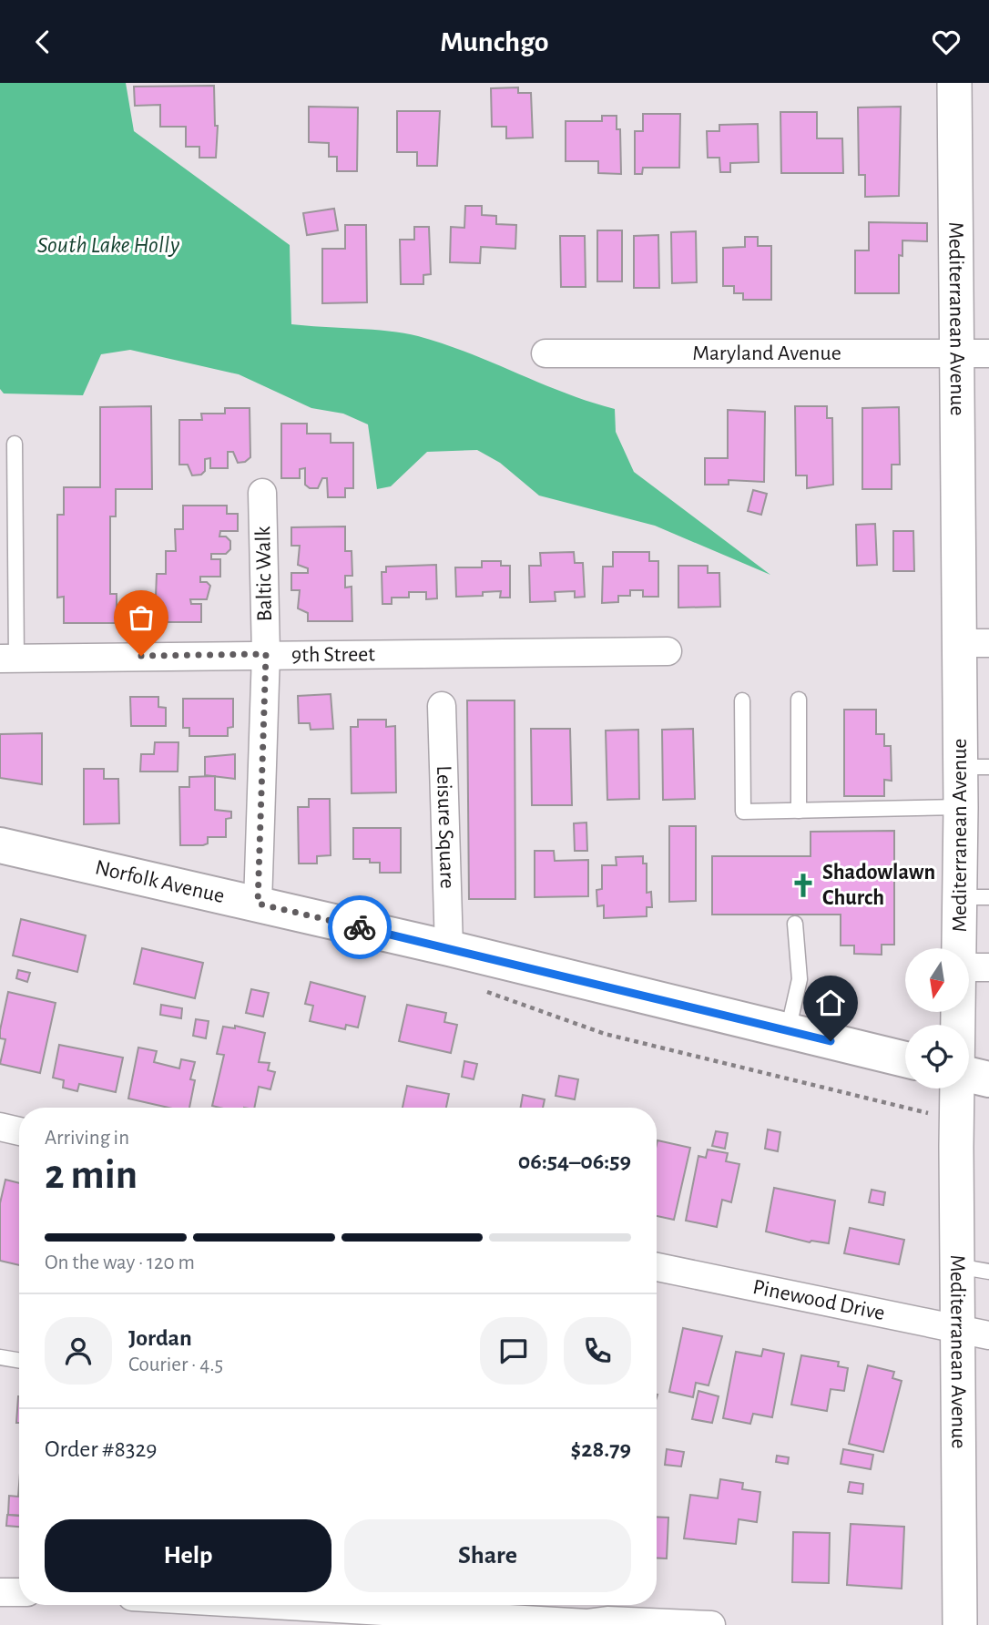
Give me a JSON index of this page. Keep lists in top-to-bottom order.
{
  "streets": {
    "main road": ["Norfolk Avenue"],
    "street": [
      "Mediterranean Avenue",
      "Maryland Avenue",
      "Baltic Walk",
      "9th Street",
      "Leisure Square",
      "Pinewood Drive"
    ]
  },
  "crossings": [
    ["Mediterranean Avenue", "Maryland Avenue"],
    ["Mediterranean Avenue", "Pinewood Drive"],
    ["Baltic Walk", "9th Street"],
    ["Baltic Walk", "Norfolk Avenue"],
    ["Leisure Square", "Norfolk Avenue"]
  ],
  "water": ["South Lake Holly"],
  "places": {
    "church": ["Shadowlawn Church"]
  },
  "north": "bottom",
  "page": {
    "header": "Munchgo",
    "heading": ["2 min", "Arriving in", "06:54–06:59"],
    "panel": [
      "Jordan",
      "Courier · 4.5",
      "Order #8329",
      "$28.79"
    ],
    "bar": "On the way · 120 m",
    "buttons": ["Help", "Share"]
  }
}
